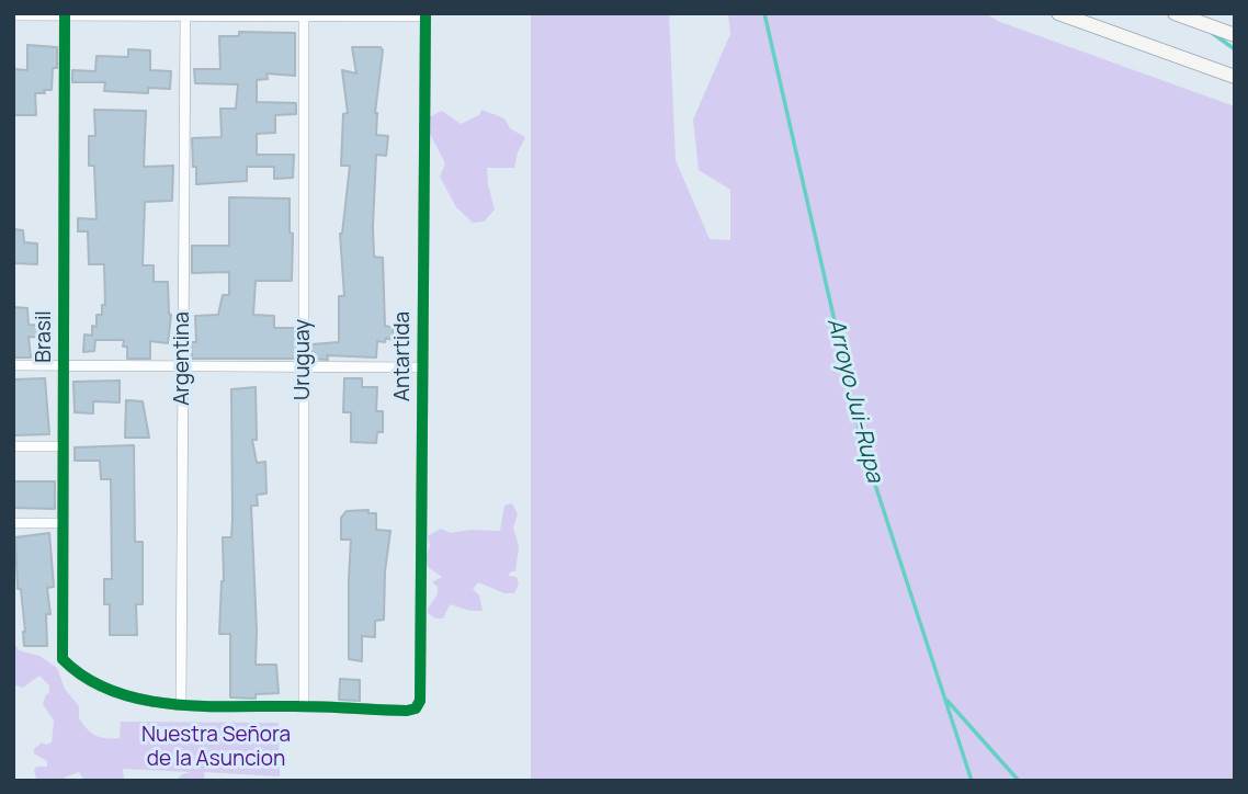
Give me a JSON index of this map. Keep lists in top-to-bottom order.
{
  "streets": {
    "street": [
      "Brasil",
      "Antartida",
      "Argentina",
      "Uruguay"
    ]
  },
  "crossings": [
    ["Brasil", "Argentina"],
    ["Antartida", "Uruguay"]
  ],
  "water": ["Arroyo Jui-Rupa"],
  "parks": ["Nuestra Señora de la Asuncion"]
}
